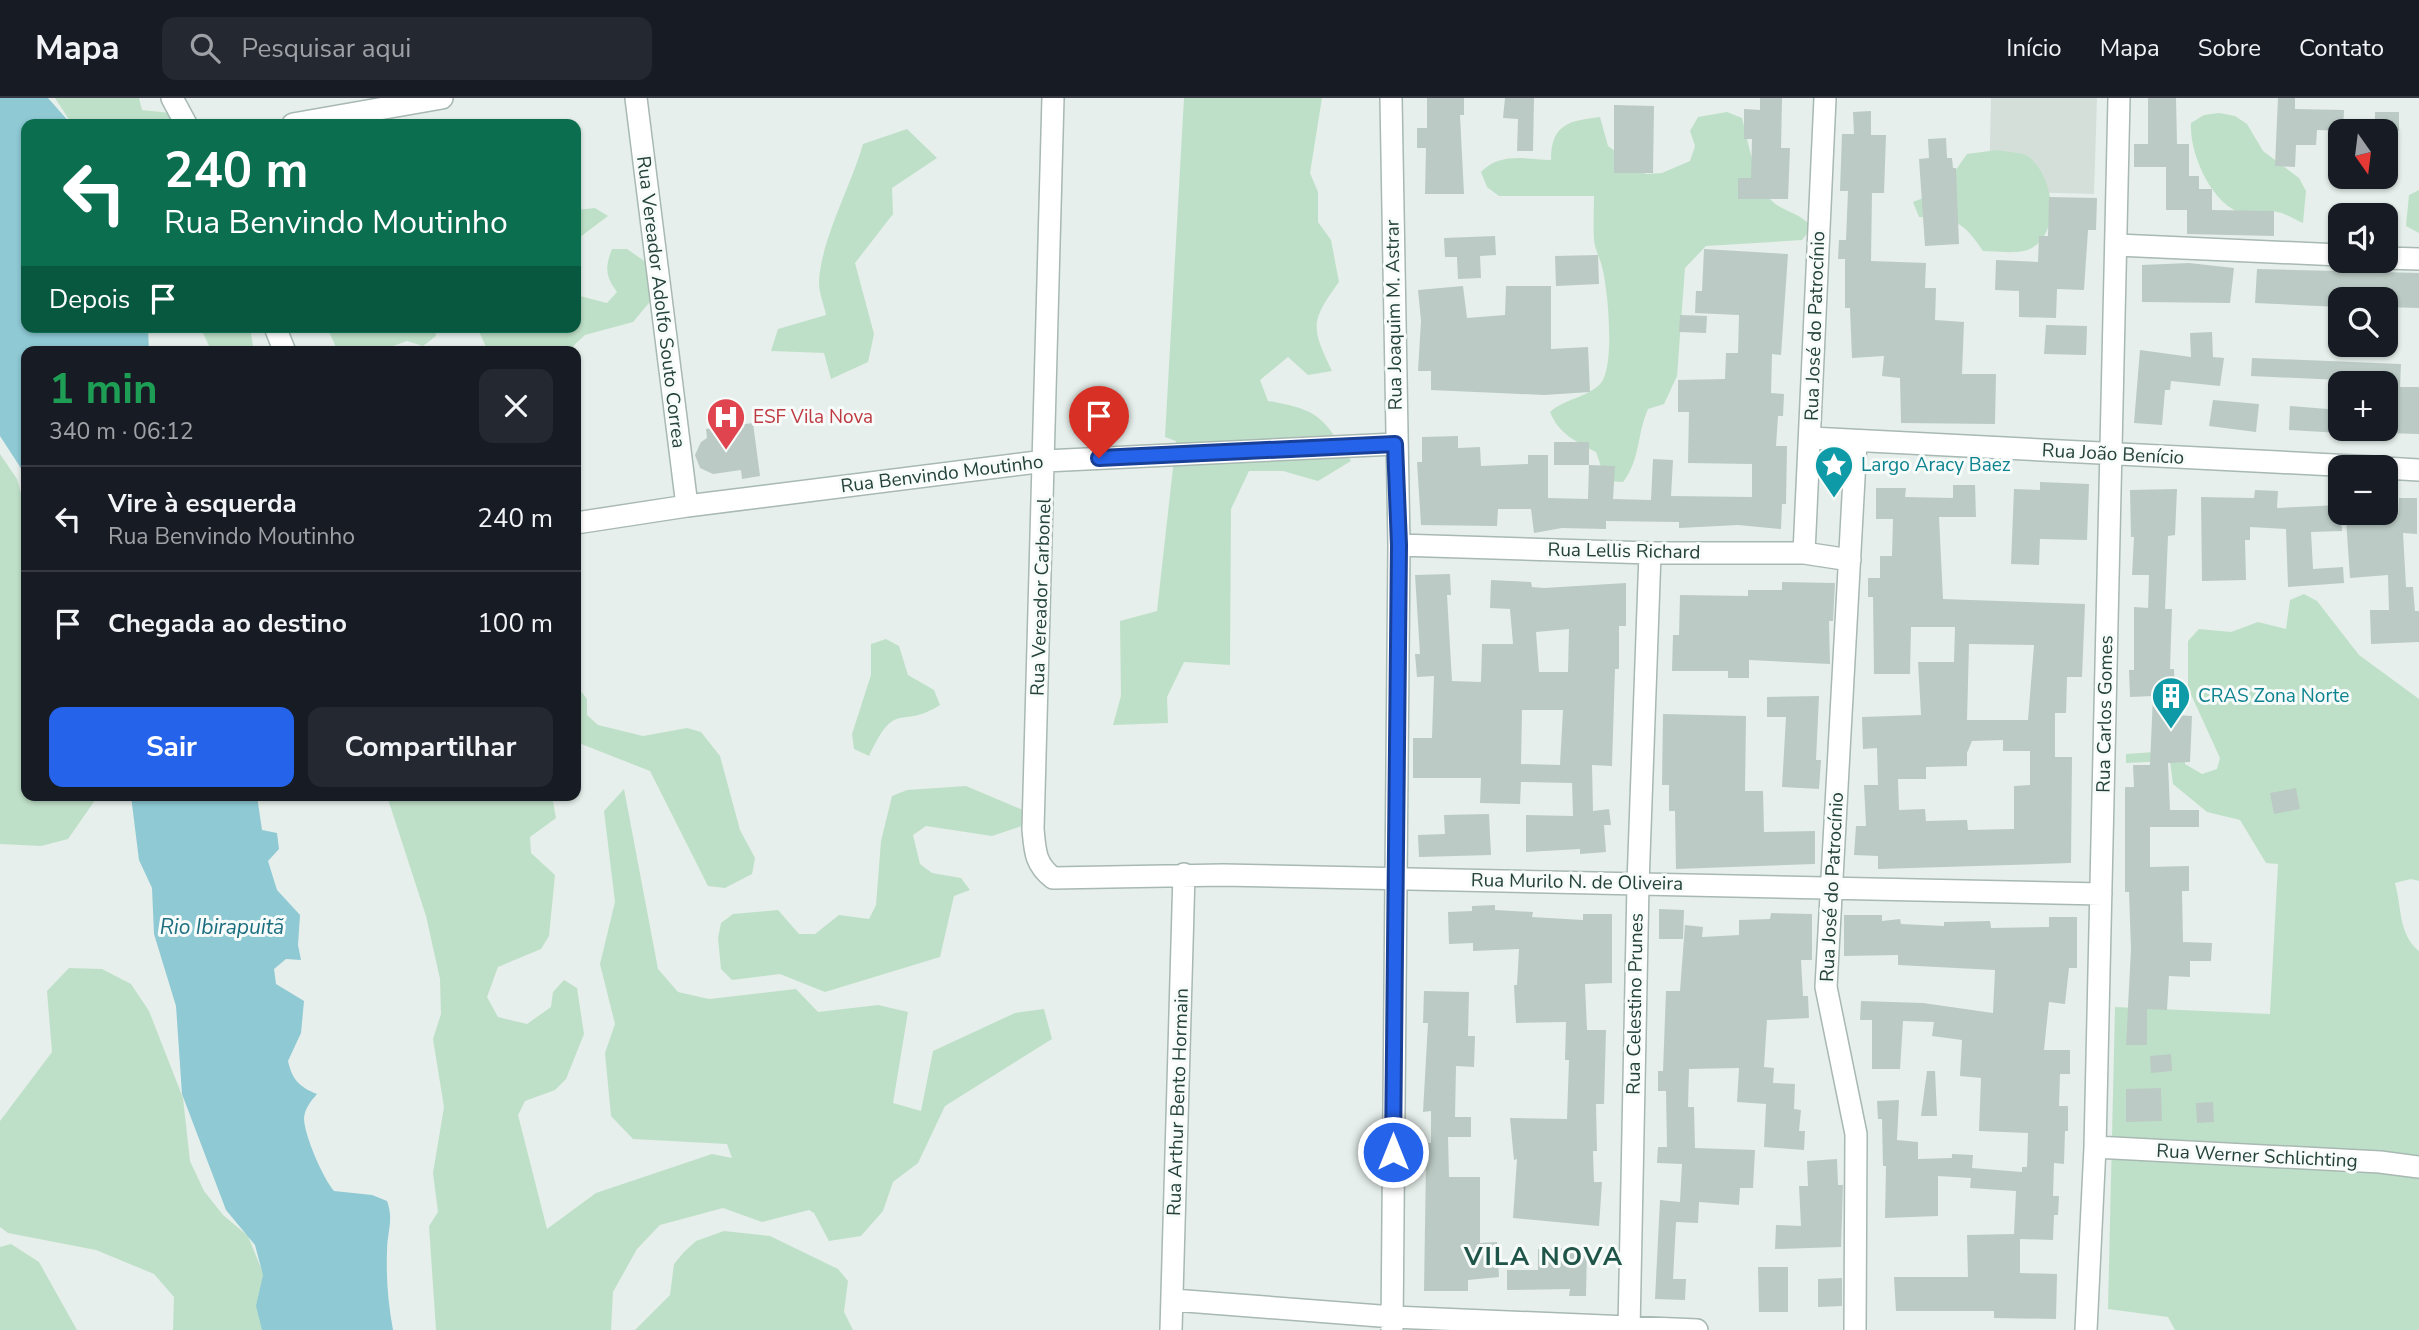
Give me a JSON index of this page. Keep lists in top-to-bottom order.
{
  "streets": {
    "street": [
      "Rua Vereador Adolfo Souto Correa",
      "Rua Joaquim M. Astrar",
      "Rua José do Patrocínio",
      "Rua João Benício",
      "Rua Benvindo Moutinho",
      "Rua Lellis Richard",
      "Rua Vereador Carbonel",
      "Rua Carlos Gomes",
      "Rua Murilo N. de Oliveira",
      "Rua Celestino Prunes",
      "Rua Arthur Bento Hormain",
      "Rua Werner Schlichting"
    ]
  },
  "crossings": [
    ["Rua Vereador Adolfo Souto Correa", "Rua Benvindo Moutinho"],
    ["Rua Joaquim M. Astrar", "Rua Benvindo Moutinho"],
    ["Rua Joaquim M. Astrar", "Rua Lellis Richard"],
    ["Rua Joaquim M. Astrar", "Rua Murilo N. de Oliveira"],
    ["Rua José do Patrocínio", "Rua João Benício"],
    ["Rua José do Patrocínio", "Rua Lellis Richard"],
    ["Rua José do Patrocínio", "Rua Murilo N. de Oliveira"],
    ["Rua João Benício", "Rua Carlos Gomes"],
    ["Rua Benvindo Moutinho", "Rua Vereador Carbonel"],
    ["Rua Lellis Richard", "Rua Celestino Prunes"],
    ["Rua Vereador Carbonel", "Rua Murilo N. de Oliveira"],
    ["Rua Carlos Gomes", "Rua Murilo N. de Oliveira"],
    ["Rua Carlos Gomes", "Rua Werner Schlichting"],
    ["Rua Murilo N. de Oliveira", "Rua Celestino Prunes"],
    ["Rua Murilo N. de Oliveira", "Rua Arthur Bento Hormain"]
  ],
  "districts": ["VILA NOVA"],
  "water": ["Rio Ibirapuitã"],
  "places": {
    "hospital": ["ESF Vila Nova"],
    "place": ["Largo Aracy Baez"],
    "building": ["CRAS Zona Norte"]
  },
  "north": "bottom",
  "page": {
    "header": "Mapa",
    "search": "Pesquisar aqui",
    "nav": [
      "Início",
      "Mapa",
      "Sobre",
      "Contato"
    ],
    "map_buttons": ["+", "−"],
    "turn": ["240 m", "Rua Benvindo Moutinho"],
    "then": "Depois",
    "heading": ["1 min", "340 m · 06:12"],
    "list": [
      {
        "name": "Vire à esquerda",
        "note": "Rua Benvindo Moutinho",
        "value": "240 m"
      },
      {
        "name": "Chegada ao destino",
        "value": "100 m"
      }
    ],
    "buttons": ["Sair", "Compartilhar"]
  }
}
